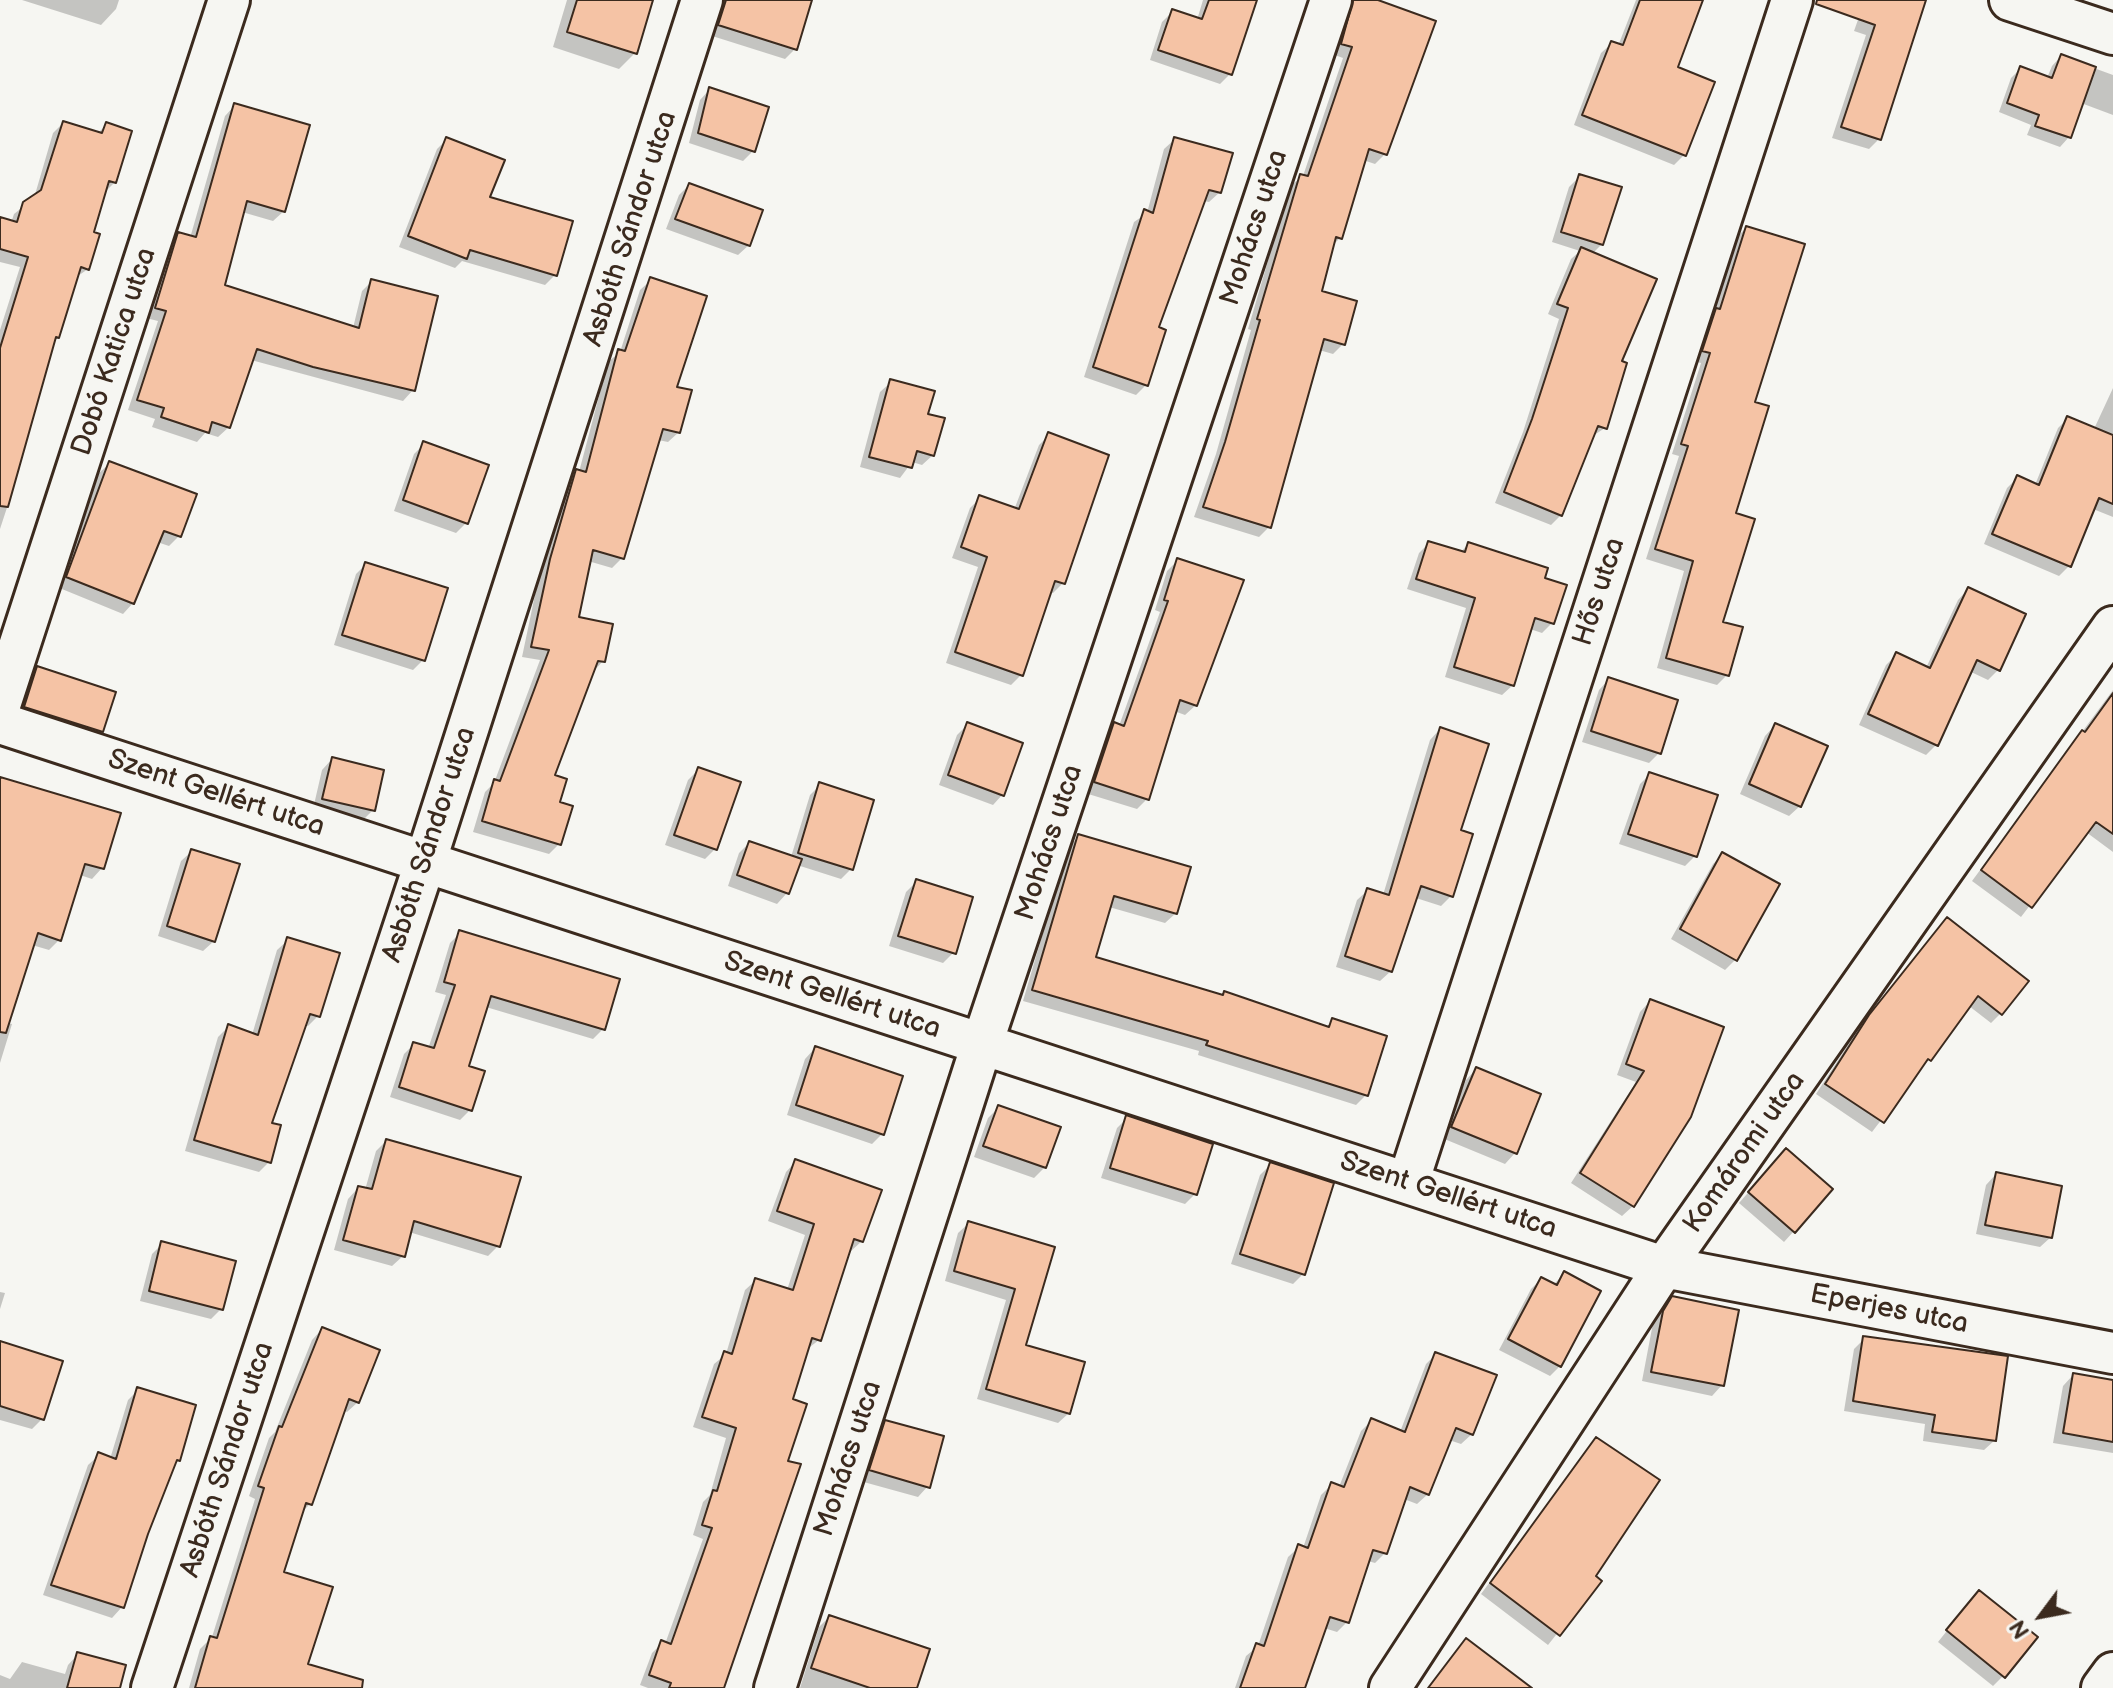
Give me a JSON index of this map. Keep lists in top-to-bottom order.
{
  "streets": {
    "street": [
      "Mohács utca",
      "Asbóth Sándor utca",
      "Dobó Katica utca",
      "Hős utca",
      "Szent Gellért utca",
      "Komáromi utca",
      "Eperjes utca"
    ]
  },
  "crossings": [
    ["Mohács utca", "Szent Gellért utca"],
    ["Asbóth Sándor utca", "Szent Gellért utca"],
    ["Hős utca", "Szent Gellért utca"],
    ["Szent Gellért utca", "Komáromi utca"],
    ["Szent Gellért utca", "Eperjes utca"],
    ["Komáromi utca", "Eperjes utca"]
  ],
  "north": "bottom left"
}
